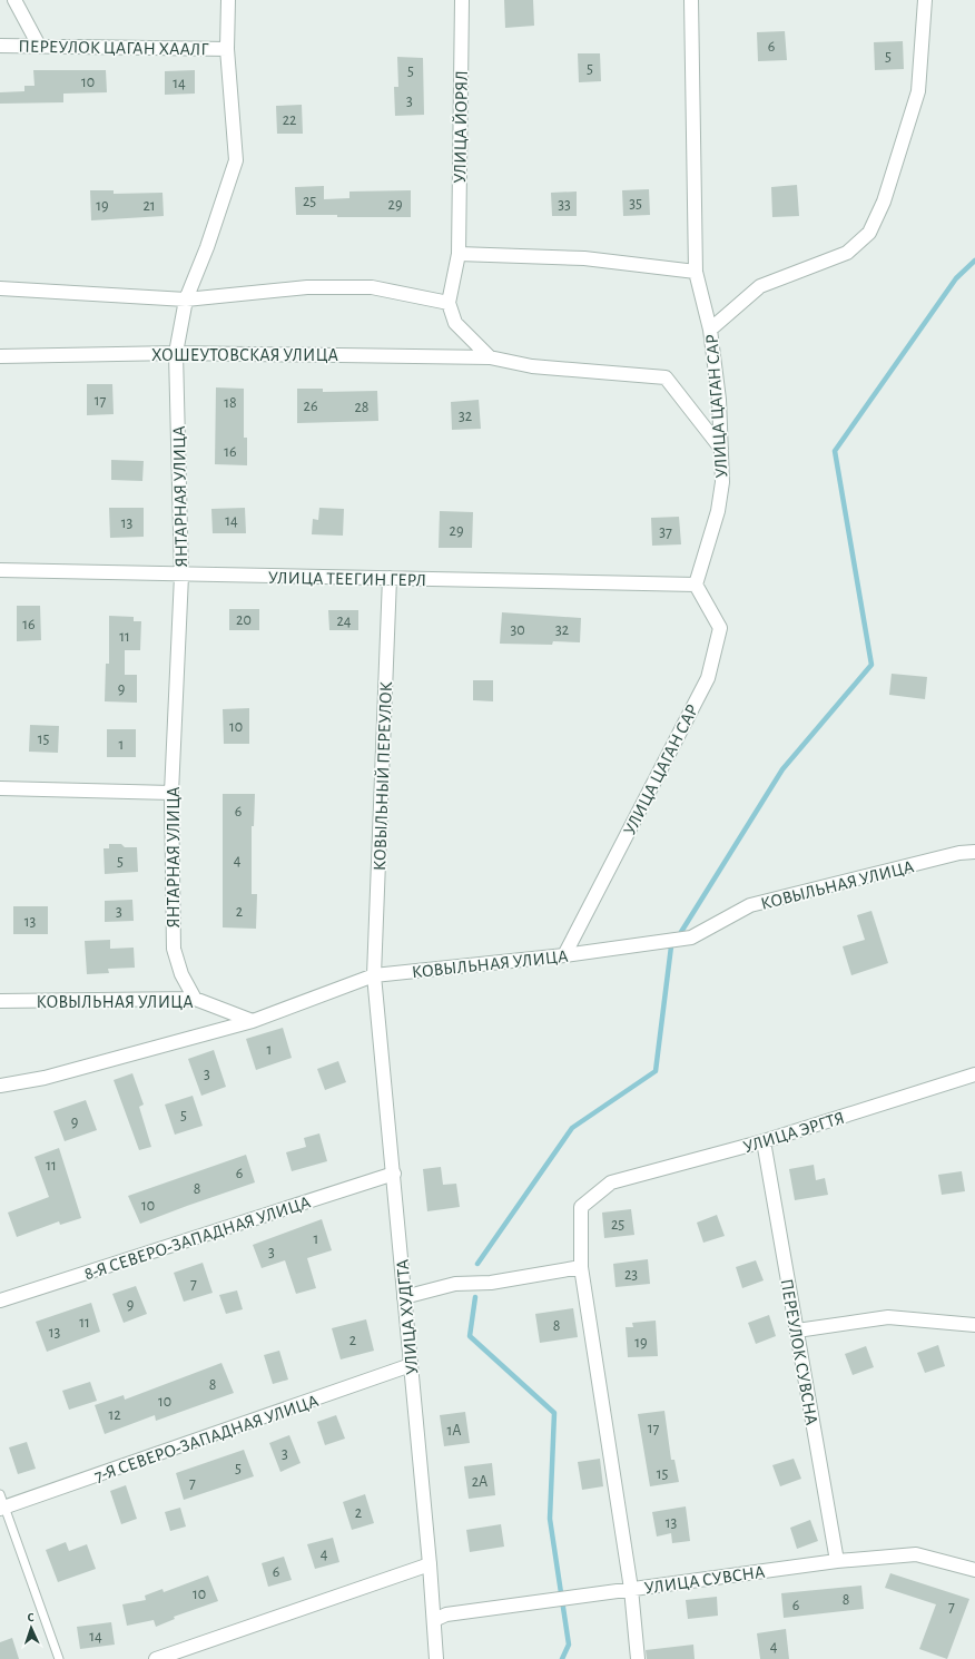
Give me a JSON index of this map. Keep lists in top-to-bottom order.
{
  "streets": {
    "street": [
      "ПЕРЕУЛОК ЦАГАН ХААЛГ",
      "УЛИЦА ЙОРЯЛ",
      "ХОШЕУТОВСКАЯ УЛИЦА",
      "УЛИЦА ЦАГАН САР",
      "ЯНТАРНАЯ УЛИЦА",
      "УЛИЦА ТЕЕГИН ГЕРЛ",
      "КОВЫЛЬНЫЙ ПЕРЕУЛОК",
      "КОВЫЛЬНАЯ УЛИЦА",
      "УЛИЦА ЭРГТЯ",
      "8-Я СЕВЕРО-ЗАПАДНАЯ УЛИЦА",
      "УЛИЦА ХУДГТА",
      "ПЕРЕУЛОК СУВСНА",
      "7-Я СЕВЕРО-ЗАПАДНАЯ УЛИЦА",
      "УЛИЦА СУВСНА"
    ]
  },
  "crossings": [
    ["ПЕРЕУЛОК ЦАГАН ХААЛГ", "ЯНТАРНАЯ УЛИЦА"],
    ["ХОШЕУТОВСКАЯ УЛИЦА", "УЛИЦА ЦАГАН САР"],
    ["ХОШЕУТОВСКАЯ УЛИЦА", "ЯНТАРНАЯ УЛИЦА"],
    ["УЛИЦА ЦАГАН САР", "УЛИЦА ТЕЕГИН ГЕРЛ"],
    ["УЛИЦА ЦАГАН САР", "КОВЫЛЬНАЯ УЛИЦА"],
    ["ЯНТАРНАЯ УЛИЦА", "УЛИЦА ТЕЕГИН ГЕРЛ"],
    ["ЯНТАРНАЯ УЛИЦА", "КОВЫЛЬНАЯ УЛИЦА"],
    ["УЛИЦА ТЕЕГИН ГЕРЛ", "КОВЫЛЬНЫЙ ПЕРЕУЛОК"],
    ["КОВЫЛЬНЫЙ ПЕРЕУЛОК", "КОВЫЛЬНАЯ УЛИЦА"],
    ["КОВЫЛЬНЫЙ ПЕРЕУЛОК", "УЛИЦА ХУДГТА"],
    ["КОВЫЛЬНАЯ УЛИЦА", "УЛИЦА ХУДГТА"],
    ["УЛИЦА ЭРГТЯ", "ПЕРЕУЛОК СУВСНА"],
    ["8-Я СЕВЕРО-ЗАПАДНАЯ УЛИЦА", "УЛИЦА ХУДГТА"],
    ["УЛИЦА ХУДГТА", "7-Я СЕВЕРО-ЗАПАДНАЯ УЛИЦА"],
    ["УЛИЦА ХУДГТА", "УЛИЦА СУВСНА"],
    ["ПЕРЕУЛОК СУВСНА", "УЛИЦА СУВСНА"]
  ],
  "house_numbers": [
    "6",
    "5",
    "5",
    "5",
    "10",
    "14",
    "3",
    "22",
    "25",
    "35",
    "29",
    "33",
    "19",
    "21",
    "17",
    "18",
    "26",
    "28",
    "32",
    "16",
    "14",
    "13",
    "29",
    "37",
    "20",
    "24",
    "16",
    "30",
    "32",
    "11",
    "9",
    "10",
    "15",
    "1",
    "6",
    "4",
    "5",
    "3",
    "2",
    "13",
    "1",
    "3",
    "5",
    "9",
    "11",
    "6",
    "8",
    "10",
    "25",
    "1",
    "3",
    "23",
    "7",
    "9",
    "11",
    "8",
    "13",
    "2",
    "19",
    "8",
    "10",
    "12",
    "17",
    "1А",
    "3",
    "5",
    "15",
    "2А",
    "7",
    "2",
    "13",
    "4",
    "6",
    "10",
    "8",
    "6",
    "7",
    "14",
    "4"
  ],
  "north": "top"
}
